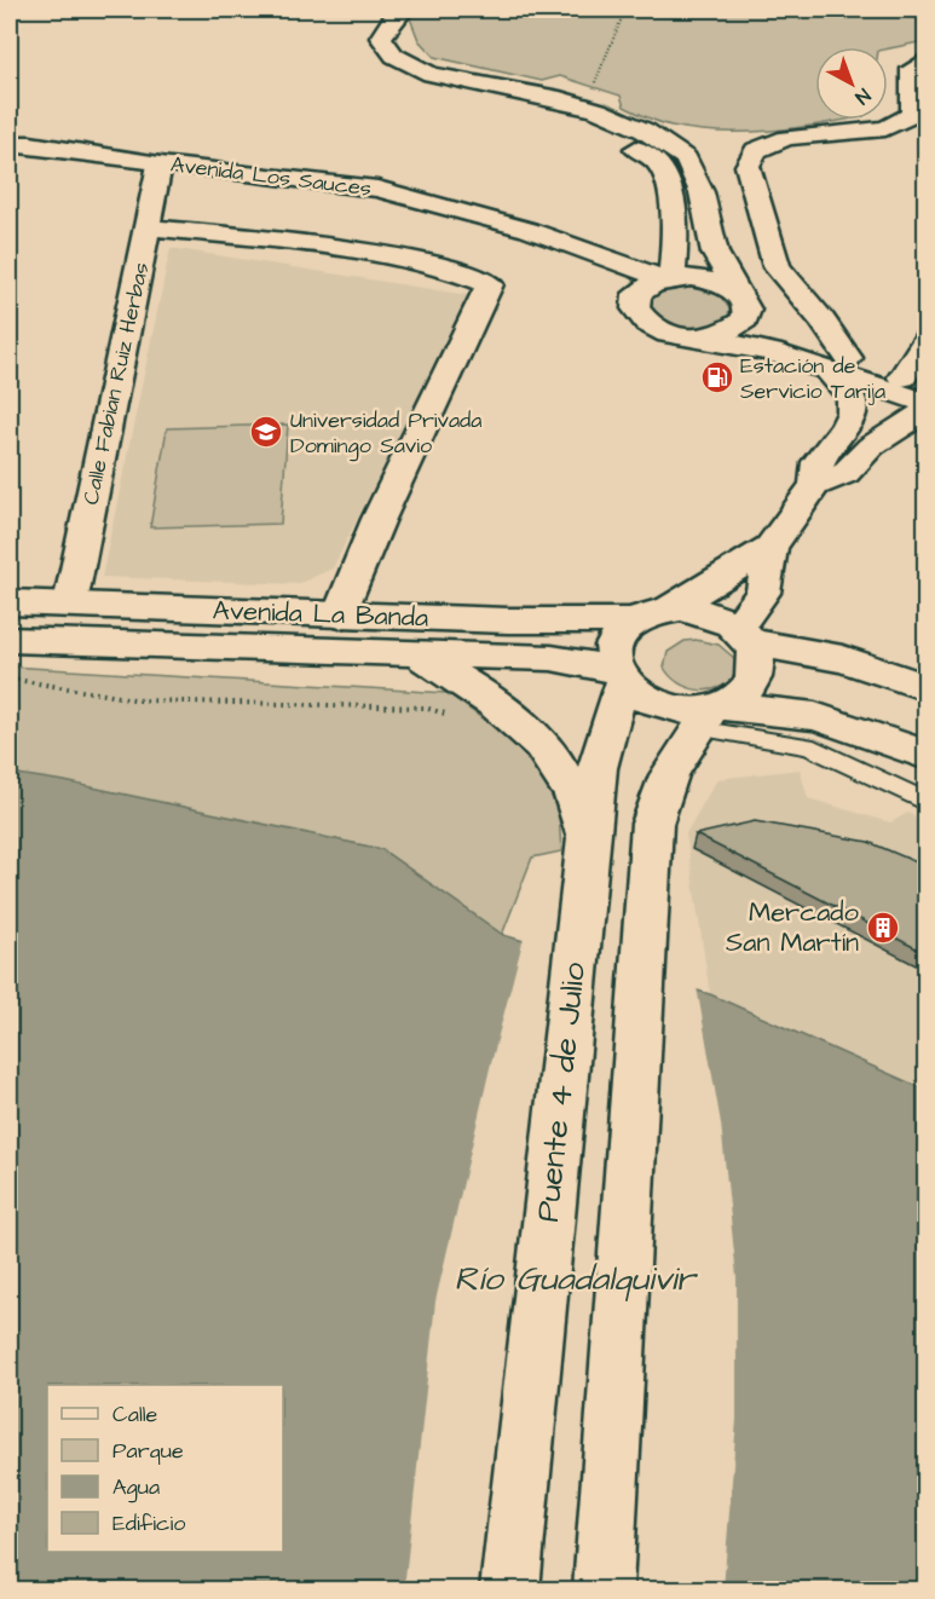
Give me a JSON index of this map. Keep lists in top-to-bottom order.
{
  "streets": {
    "street": [
      "Avenida Los Sauces",
      "Calle Fabian Ruiz Herbas",
      "Avenida La Banda",
      "Puente 4 de Julio"
    ]
  },
  "crossings": [
    ["Avenida Los Sauces", "Calle Fabian Ruiz Herbas"],
    ["Calle Fabian Ruiz Herbas", "Avenida La Banda"],
    ["Avenida La Banda", "Puente 4 de Julio"]
  ],
  "water": ["Río Guadalquivir"],
  "places": {
    "fuel station": ["Estación de Servicio Tarija"],
    "school or university": ["Universidad Privada Domingo Savio"],
    "building": ["Mercado San Martín"]
  },
  "legend": [
    "Calle",
    "Parque",
    "Agua",
    "Edificio"
  ],
  "north": "bottom right"
}
